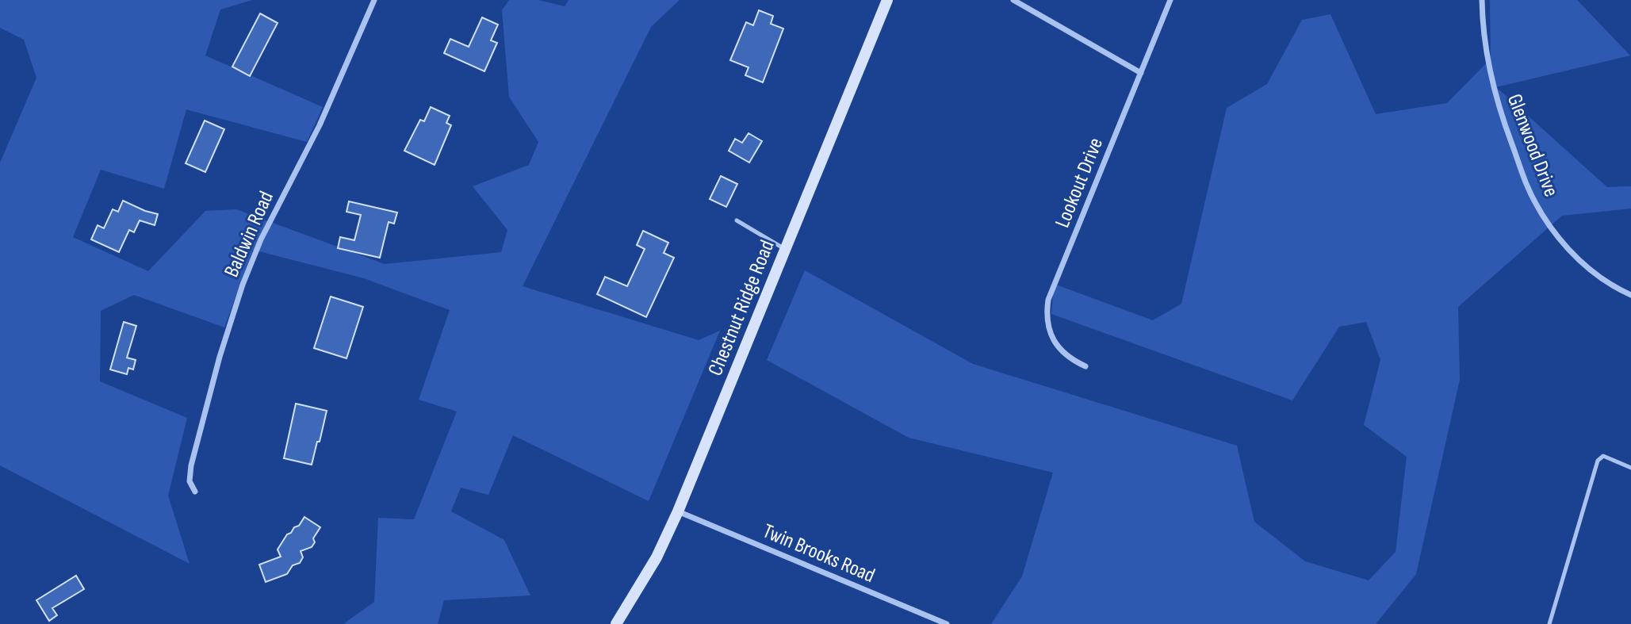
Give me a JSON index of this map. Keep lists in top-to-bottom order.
{
  "streets": {
    "main road": ["Chestnut Ridge Road"],
    "street": [
      "Glenwood Drive",
      "Lookout Drive",
      "Baldwin Road",
      "Twin Brooks Road"
    ]
  },
  "crossings": [
    ["Chestnut Ridge Road", "Twin Brooks Road"]
  ]
}
